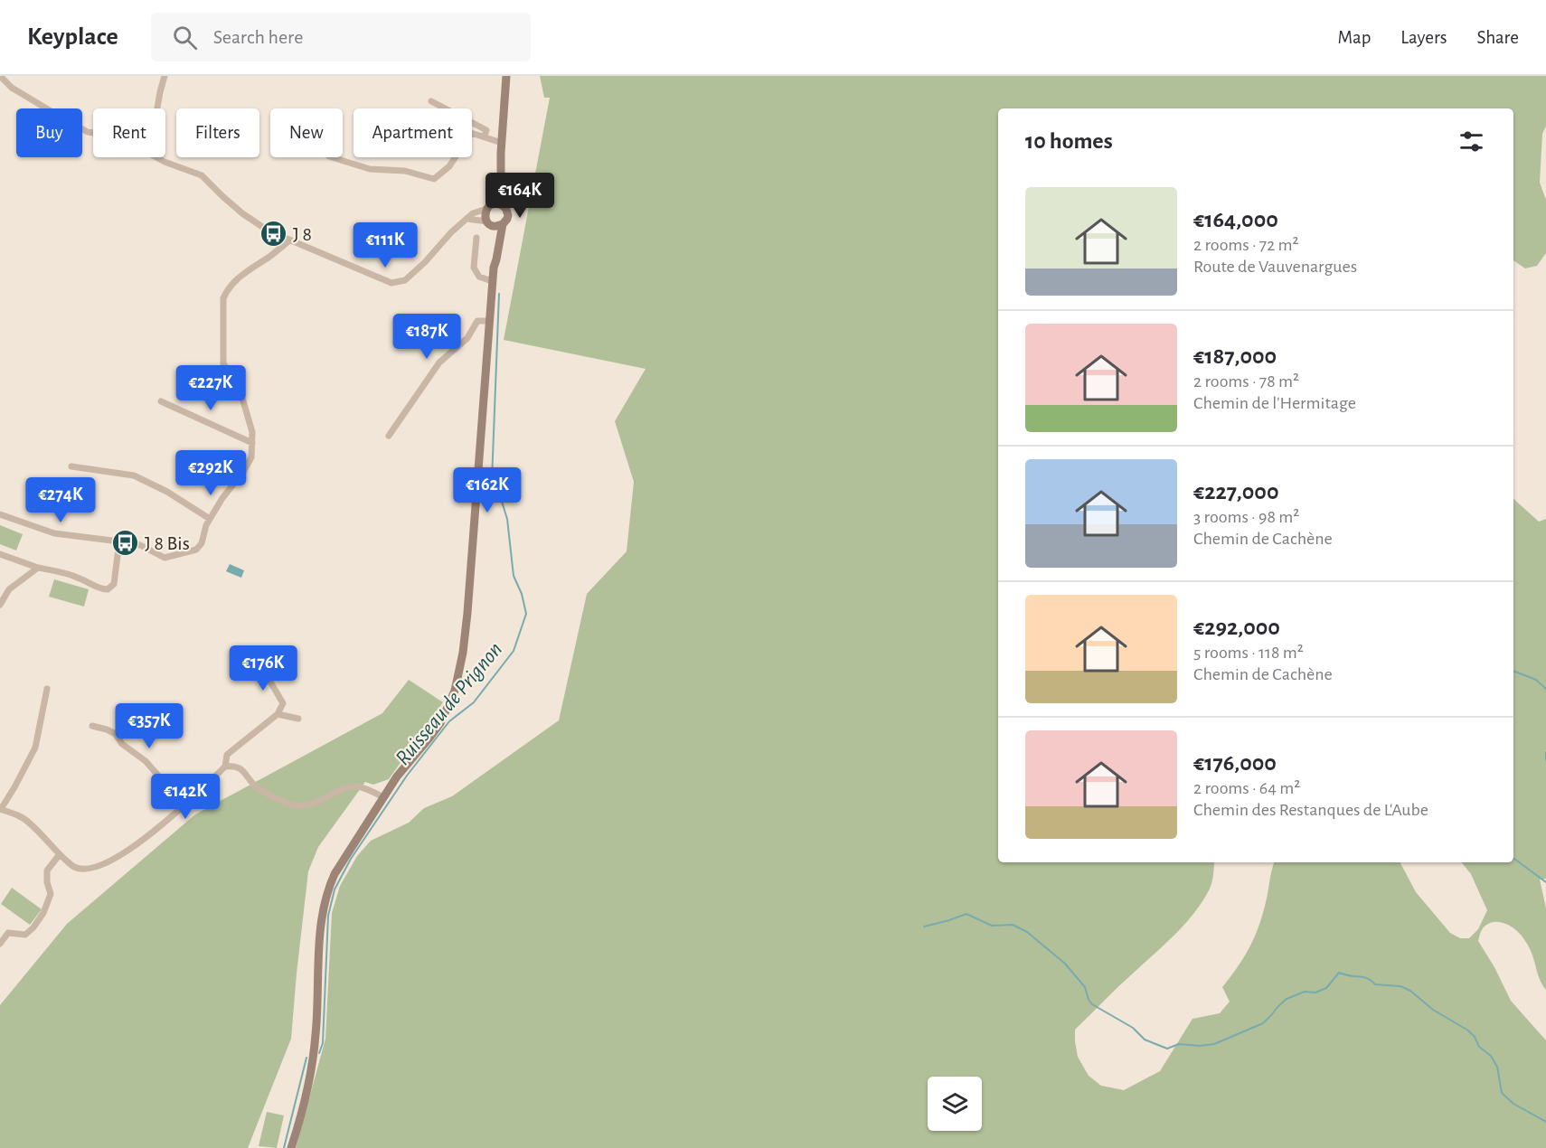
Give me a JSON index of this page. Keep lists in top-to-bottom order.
{
  "water": ["Ruisseau de Prignon"],
  "places": {
    "bus stop": ["J 8", "J 8 Bis"]
  },
  "page": {
    "header": "Keyplace",
    "search": "Search here",
    "nav": ["Map", "Layers", "Share"],
    "chip": [
      "Buy",
      "Rent",
      "Filters",
      "New",
      "Apartment"
    ],
    "heading": "10 homes",
    "price": [
      "€164K",
      "€111K",
      "€187K",
      "€227K",
      "€292K",
      "€162K",
      "€274K",
      "€176K",
      "€357K",
      "€142K"
    ],
    "list": [
      {
        "name": "€164,000",
        "note": "2 rooms · 72 m² · Route de Vauvenargues"
      },
      {
        "name": "€187,000",
        "note": "2 rooms · 78 m² · Chemin de l'Hermitage"
      },
      {
        "name": "€227,000",
        "note": "3 rooms · 98 m² · Chemin de Cachène"
      },
      {
        "name": "€292,000",
        "note": "5 rooms · 118 m² · Chemin de Cachène"
      },
      {
        "name": "€176,000",
        "note": "2 rooms · 64 m² · Chemin des Restanques de L'Aube"
      }
    ]
  }
}
